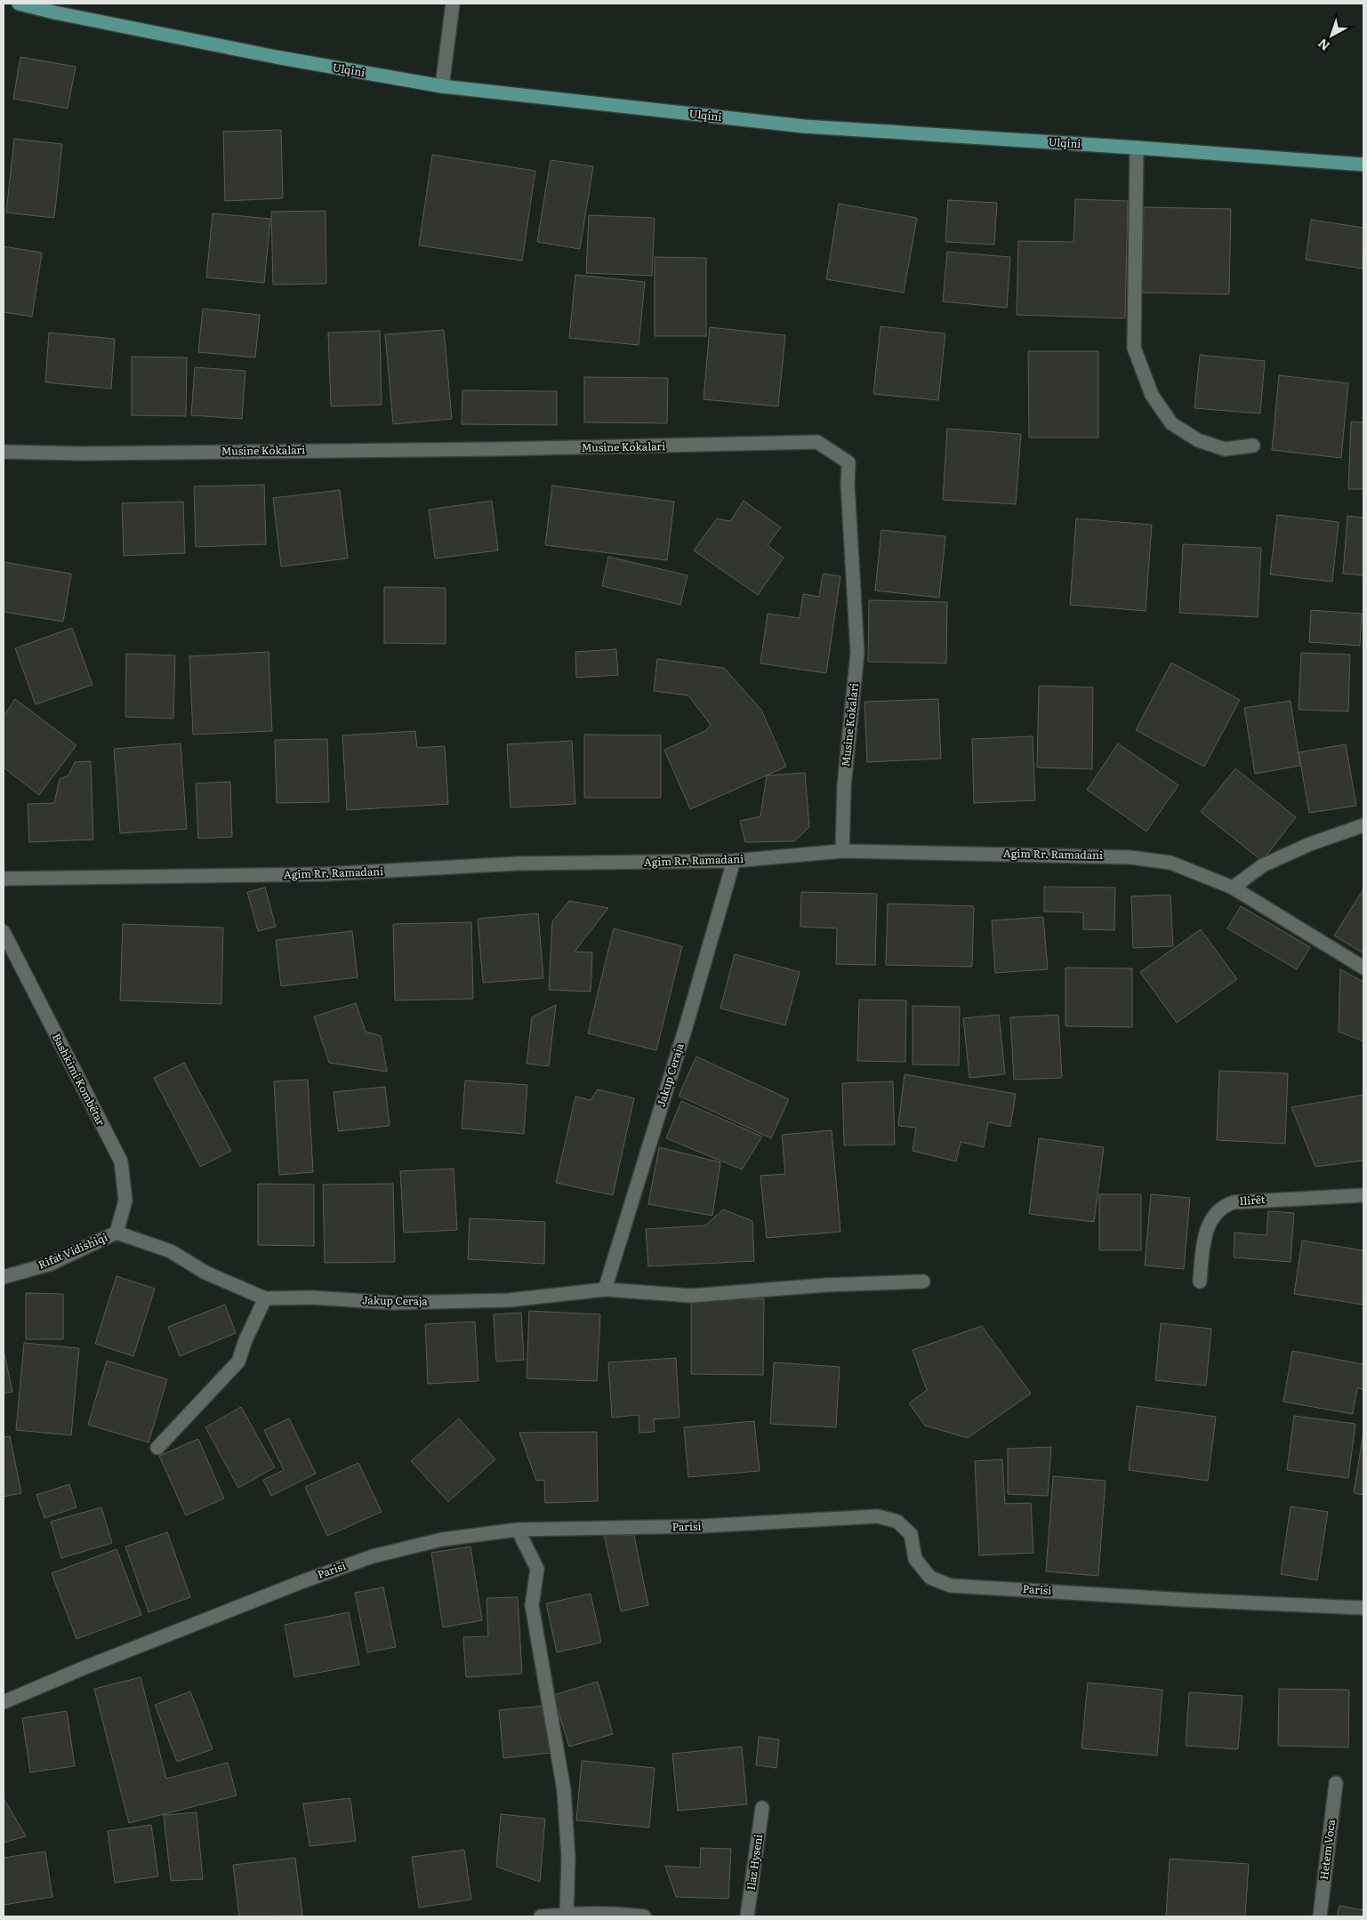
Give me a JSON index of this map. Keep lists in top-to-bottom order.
{
  "streets": {
    "main road": ["Ulqini"],
    "street": [
      "Musine Kokalari",
      "Agim Rr. Ramadani",
      "Jakup Ceraja",
      "Bashkimi Kombëtar",
      "Ilirët",
      "Rifat Vidishiqi",
      "Parisi",
      "Hetem Voca",
      "Ilaz Hyseni"
    ]
  },
  "crossings": [
    ["Musine Kokalari", "Agim Rr. Ramadani"],
    ["Agim Rr. Ramadani", "Jakup Ceraja"],
    ["Jakup Ceraja", "Bashkimi Kombëtar"],
    ["Jakup Ceraja", "Rifat Vidishiqi"],
    ["Bashkimi Kombëtar", "Rifat Vidishiqi"]
  ],
  "north": "bottom left"
}
